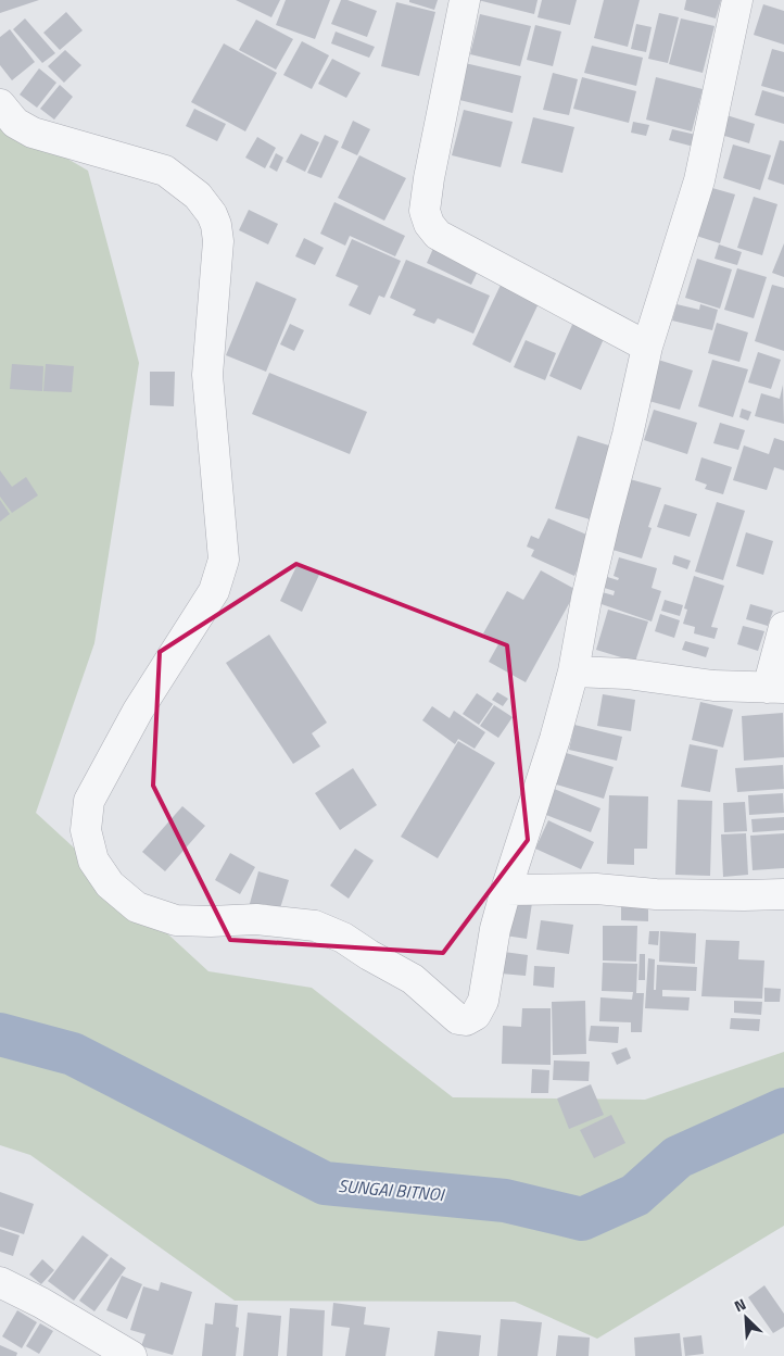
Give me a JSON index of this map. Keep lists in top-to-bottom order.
{
  "water": ["SUNGAI BITNOI"],
  "north": "top left"
}
